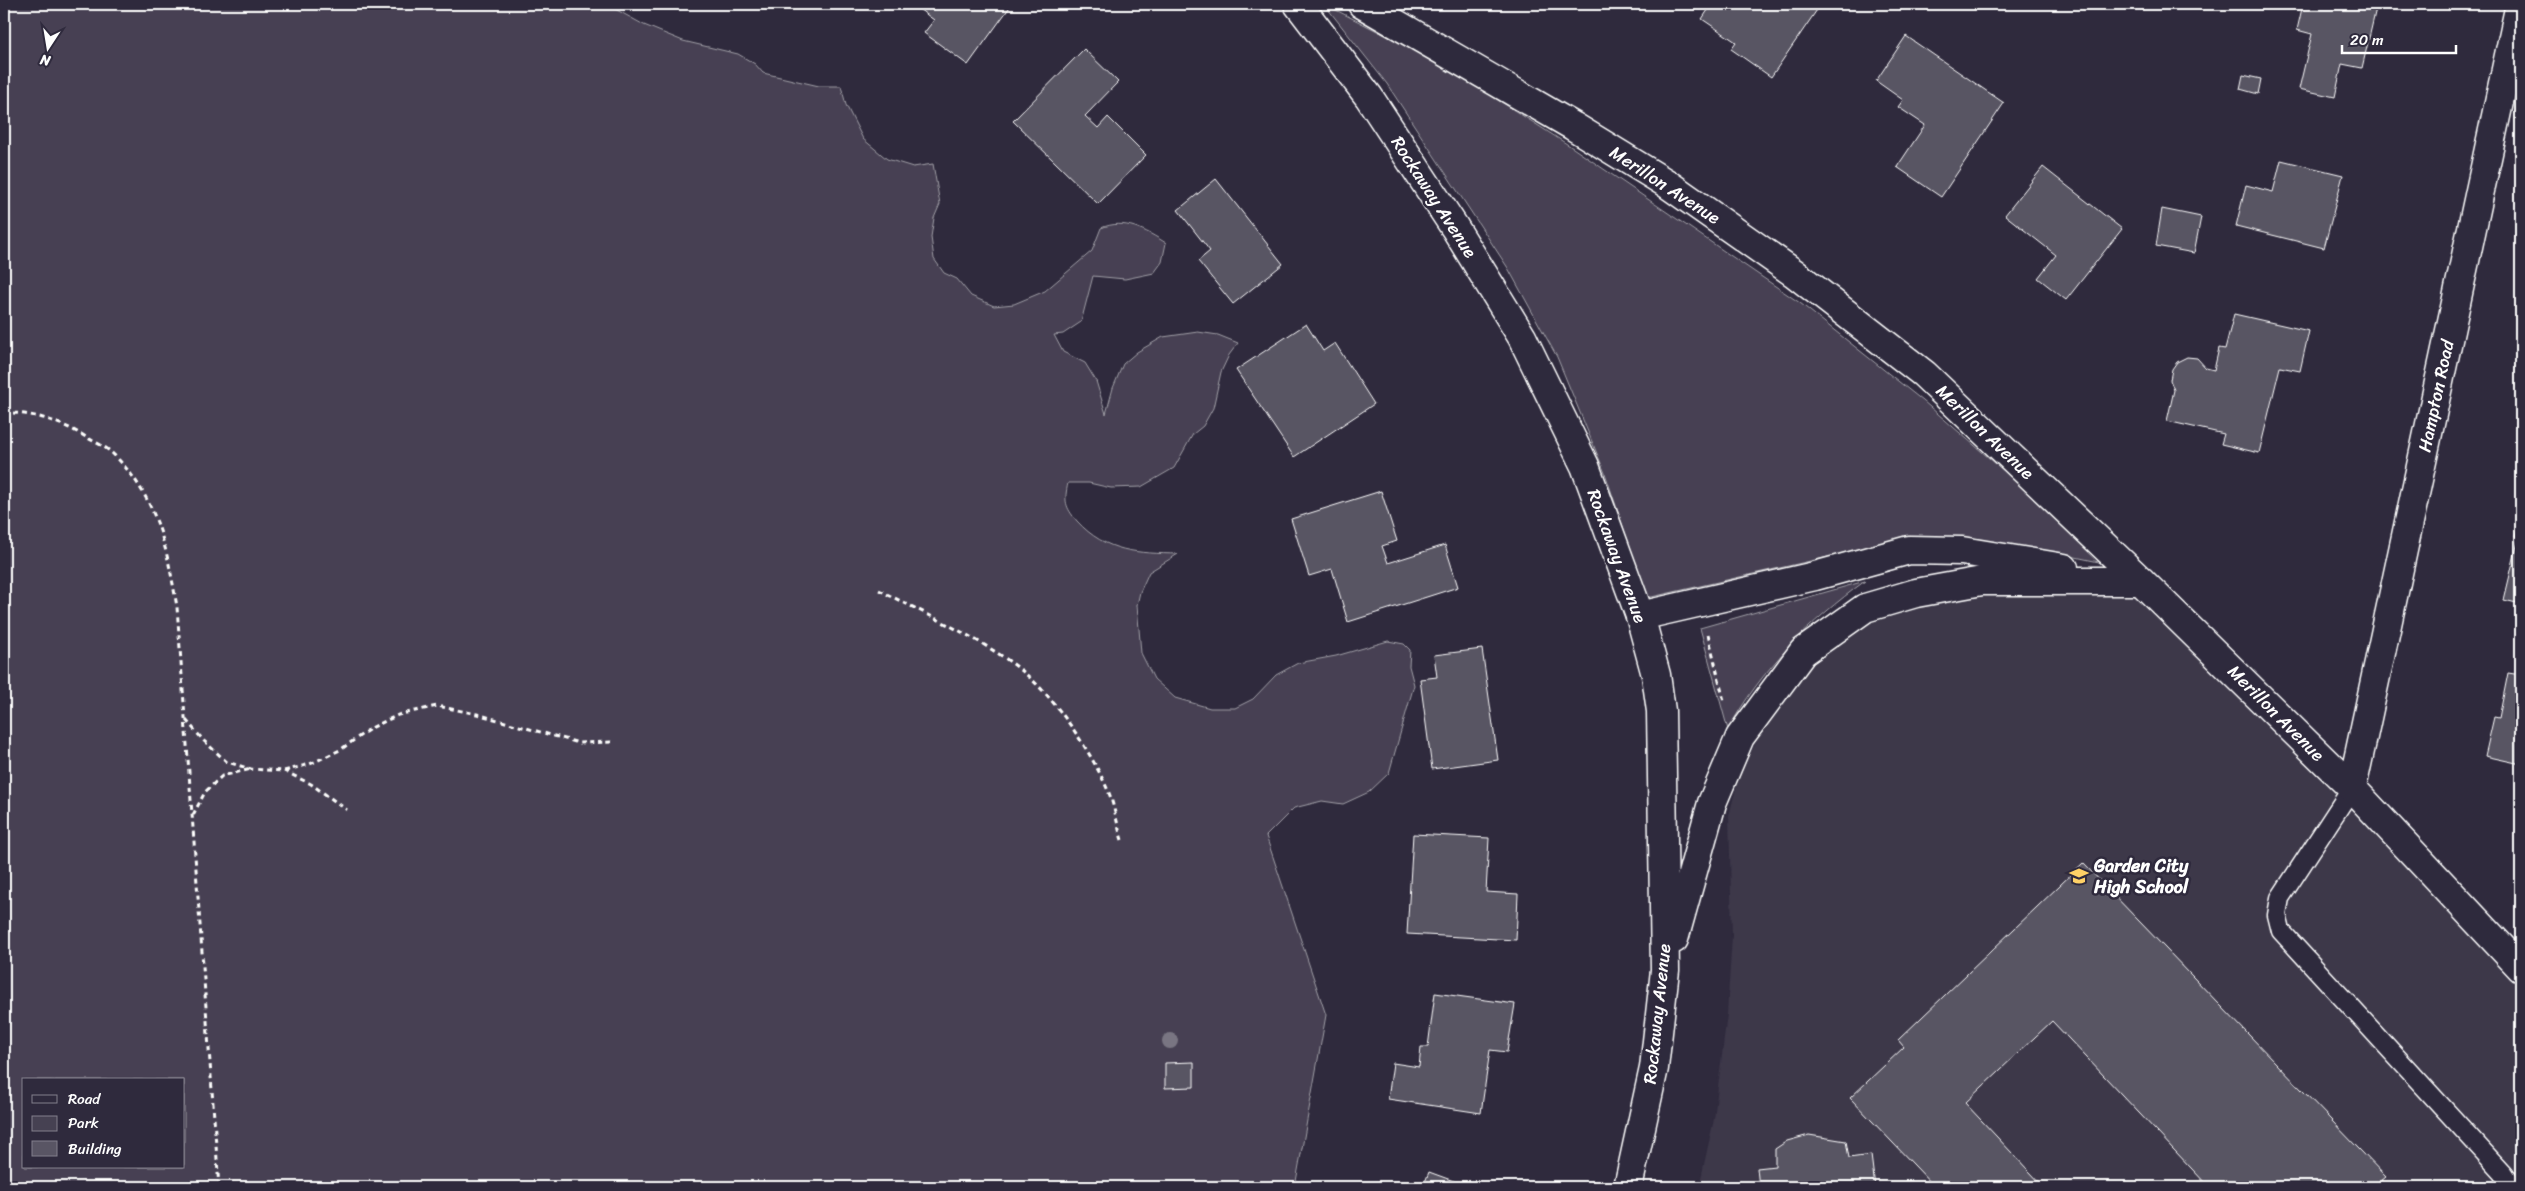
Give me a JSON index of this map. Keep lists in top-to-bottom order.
{
  "streets": {
    "street": ["Merillon Avenue", "Rockaway Avenue", "Hampton Road"]
  },
  "crossings": [
    ["Merillon Avenue", "Hampton Road"]
  ],
  "places": {
    "school or university": ["Garden City High School"]
  },
  "legend": ["Road", "Park", "Building"],
  "scale_bar": "20 m",
  "north": "bottom"
}
